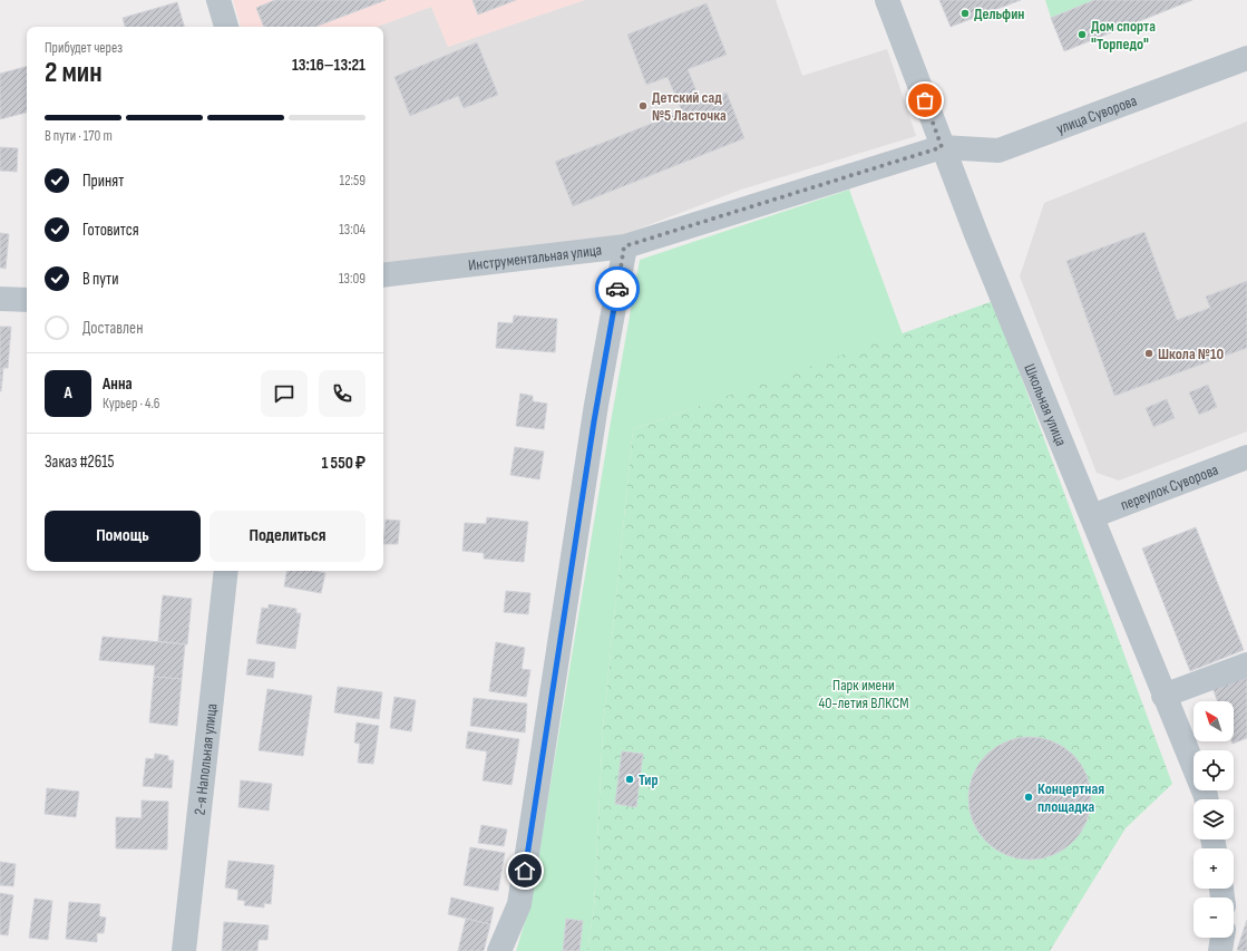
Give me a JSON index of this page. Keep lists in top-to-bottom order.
{
  "streets": {
    "street": [
      "улица Суворова",
      "Инструментальная улица",
      "Школьная улица",
      "переулок Суворова",
      "2-я Напольная улица"
    ]
  },
  "crossings": [
    ["улица Суворова", "Инструментальная улица"],
    ["улица Суворова", "Школьная улица"],
    ["Инструментальная улица", "Школьная улица"],
    ["Школьная улица", "переулок Суворова"]
  ],
  "parks": ["Парк имени 40-летия ВЛКСМ"],
  "places": [
    "Дельфин",
    "Дом спорта \"Торпедо\"",
    "Детский сад №5 Ласточка",
    "Школа №10",
    "Тир",
    "Концертная площадка"
  ],
  "north": "top left",
  "page": {
    "heading": ["2 мин", "Прибудет через", "13:16–13:21"],
    "panel": [
      "Анна",
      "Курьер · 4.6",
      "Заказ #2615",
      "1 550 ₽"
    ],
    "bar": "В пути · 170 m",
    "list": [
      ["Принят", "12:59"],
      ["Готовится", "13:04"],
      ["В пути", "13:09"],
      "Доставлен"
    ],
    "round": "А",
    "buttons": ["Помощь", "Поделиться"],
    "map_buttons": ["+", "−"]
  }
}
